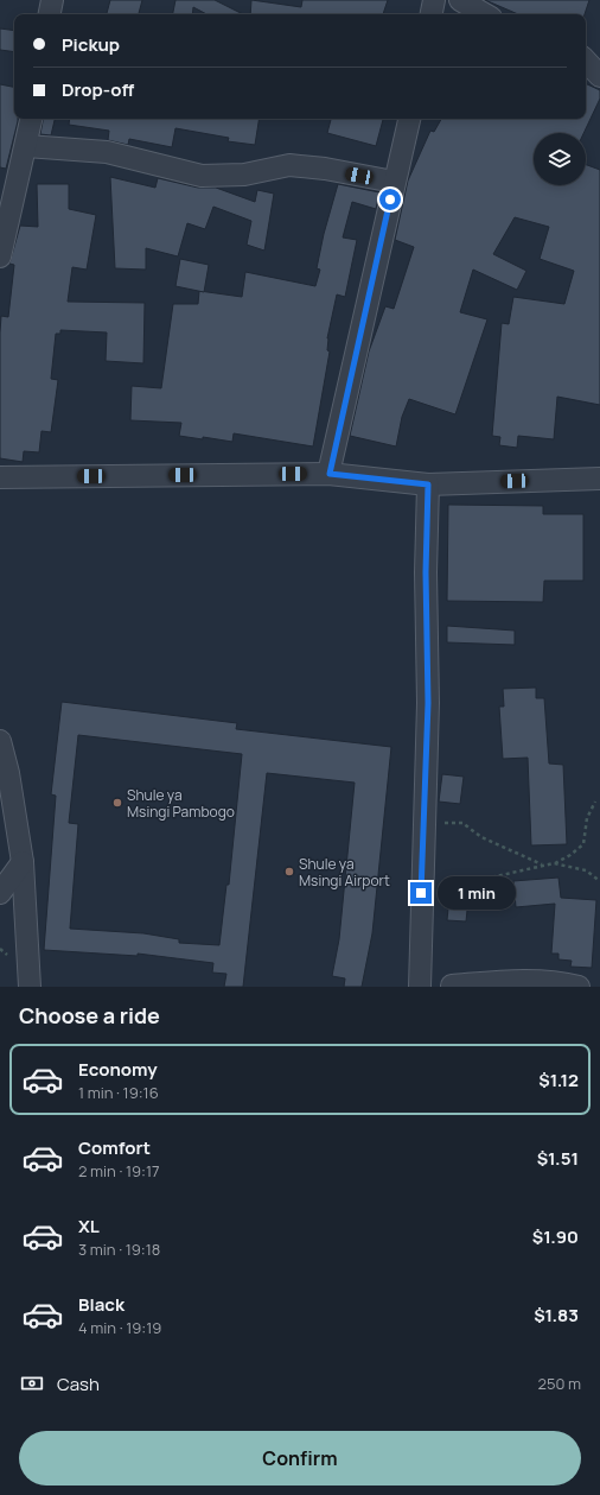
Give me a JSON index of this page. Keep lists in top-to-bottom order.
{
  "places": ["Shule ya Msingi Pambogo", "Shule ya Msingi Airport"],
  "page": {
    "banner": ["Pickup", "Drop-off"],
    "bubble": "1 min",
    "heading": "Choose a ride",
    "list": [
      {
        "name": "Economy",
        "note": "1 min · 19:16",
        "value": "$1.12"
      },
      {
        "name": "Comfort",
        "note": "2 min · 19:17",
        "value": "$1.51"
      },
      {
        "name": "XL",
        "note": "3 min · 19:18",
        "value": "$1.90"
      },
      {
        "name": "Black",
        "note": "4 min · 19:19",
        "value": "$1.83"
      }
    ],
    "pay": ["Cash", "250 m"],
    "buttons": "Confirm"
  }
}
